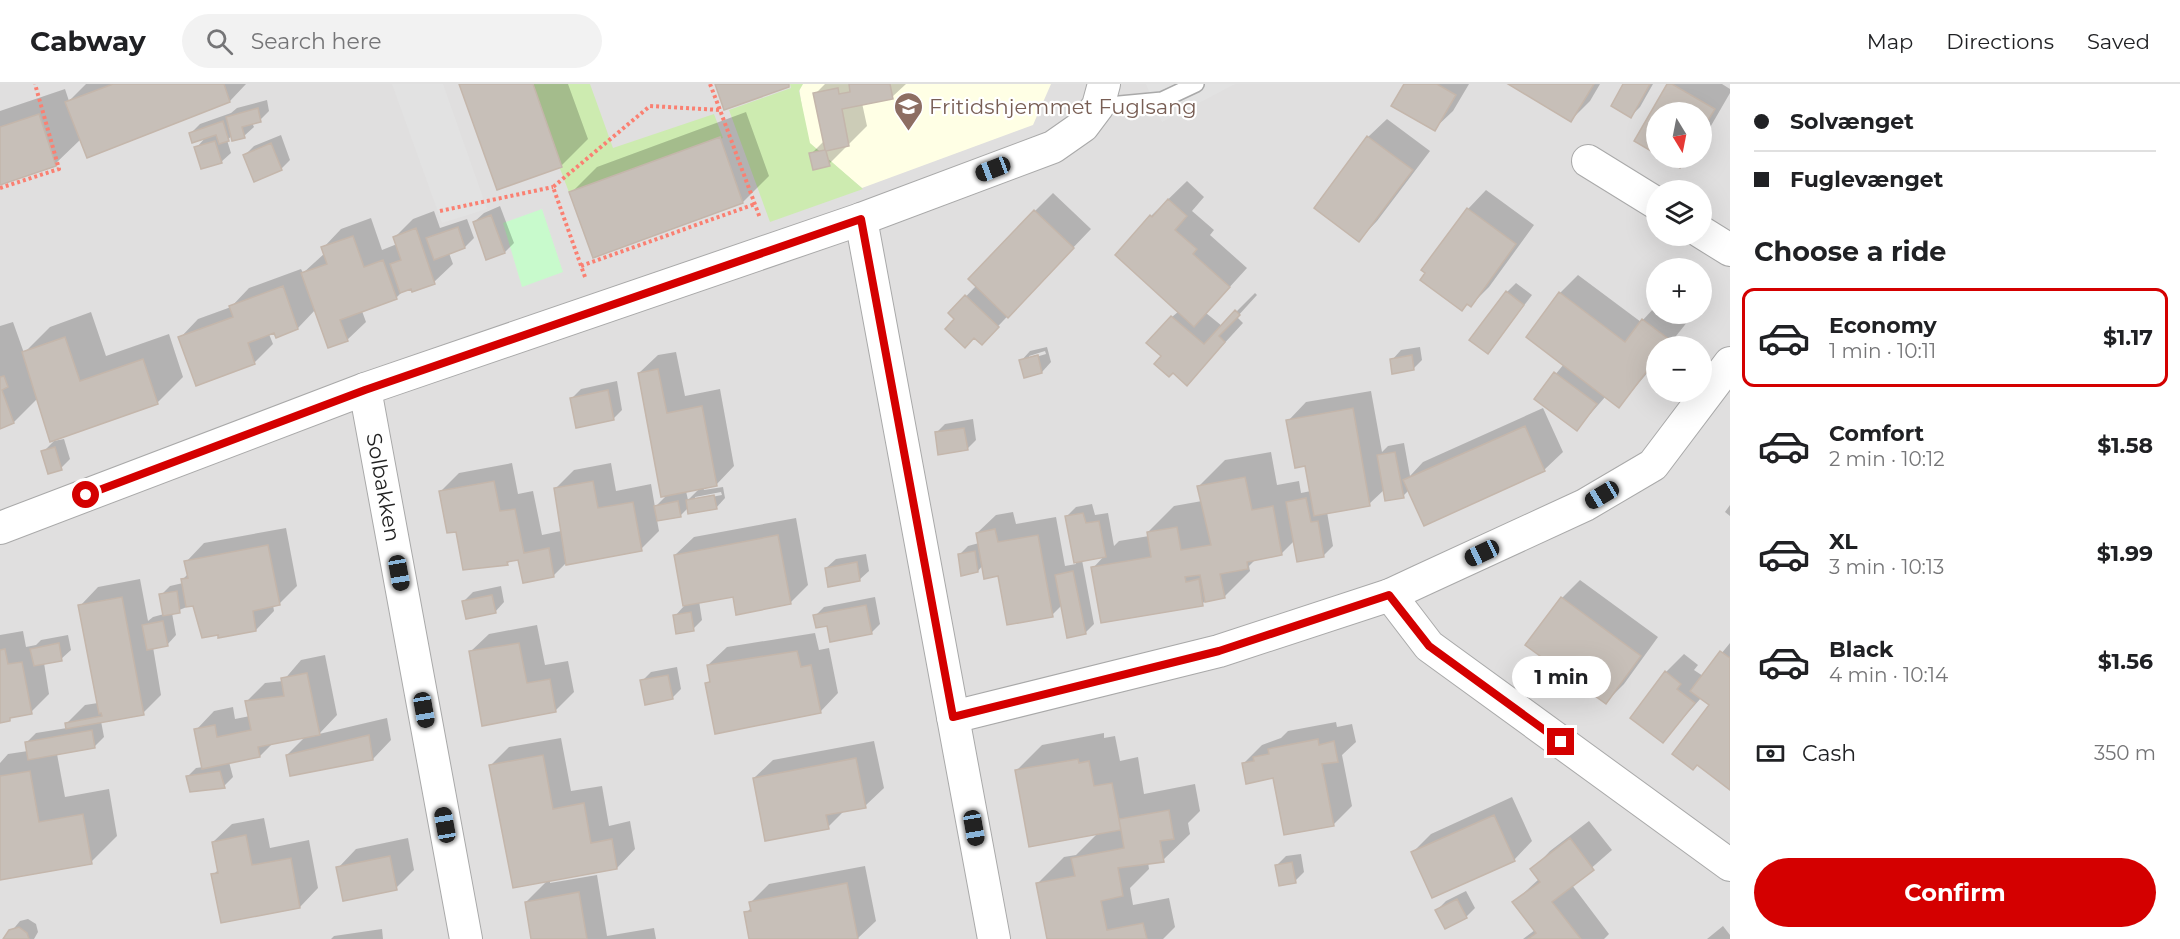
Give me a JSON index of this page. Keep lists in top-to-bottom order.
{
  "streets": {
    "street": ["Solbakken"]
  },
  "places": {
    "school or university": ["Fritidshjemmet Fuglsang"]
  },
  "north": "bottom",
  "page": {
    "header": "Cabway",
    "search": "Search here",
    "nav": ["Map", "Directions", "Saved"],
    "banner": ["Solvænget", "Fuglevænget"],
    "map_buttons": ["+", "−"],
    "heading": "Choose a ride",
    "list": [
      {
        "name": "Economy",
        "note": "1 min · 10:11",
        "value": "$1.17"
      },
      {
        "name": "Comfort",
        "note": "2 min · 10:12",
        "value": "$1.58"
      },
      {
        "name": "XL",
        "note": "3 min · 10:13",
        "value": "$1.99"
      },
      {
        "name": "Black",
        "note": "4 min · 10:14",
        "value": "$1.56"
      }
    ],
    "bubble": "1 min",
    "pay": ["Cash", "350 m"],
    "buttons": "Confirm"
  }
}
